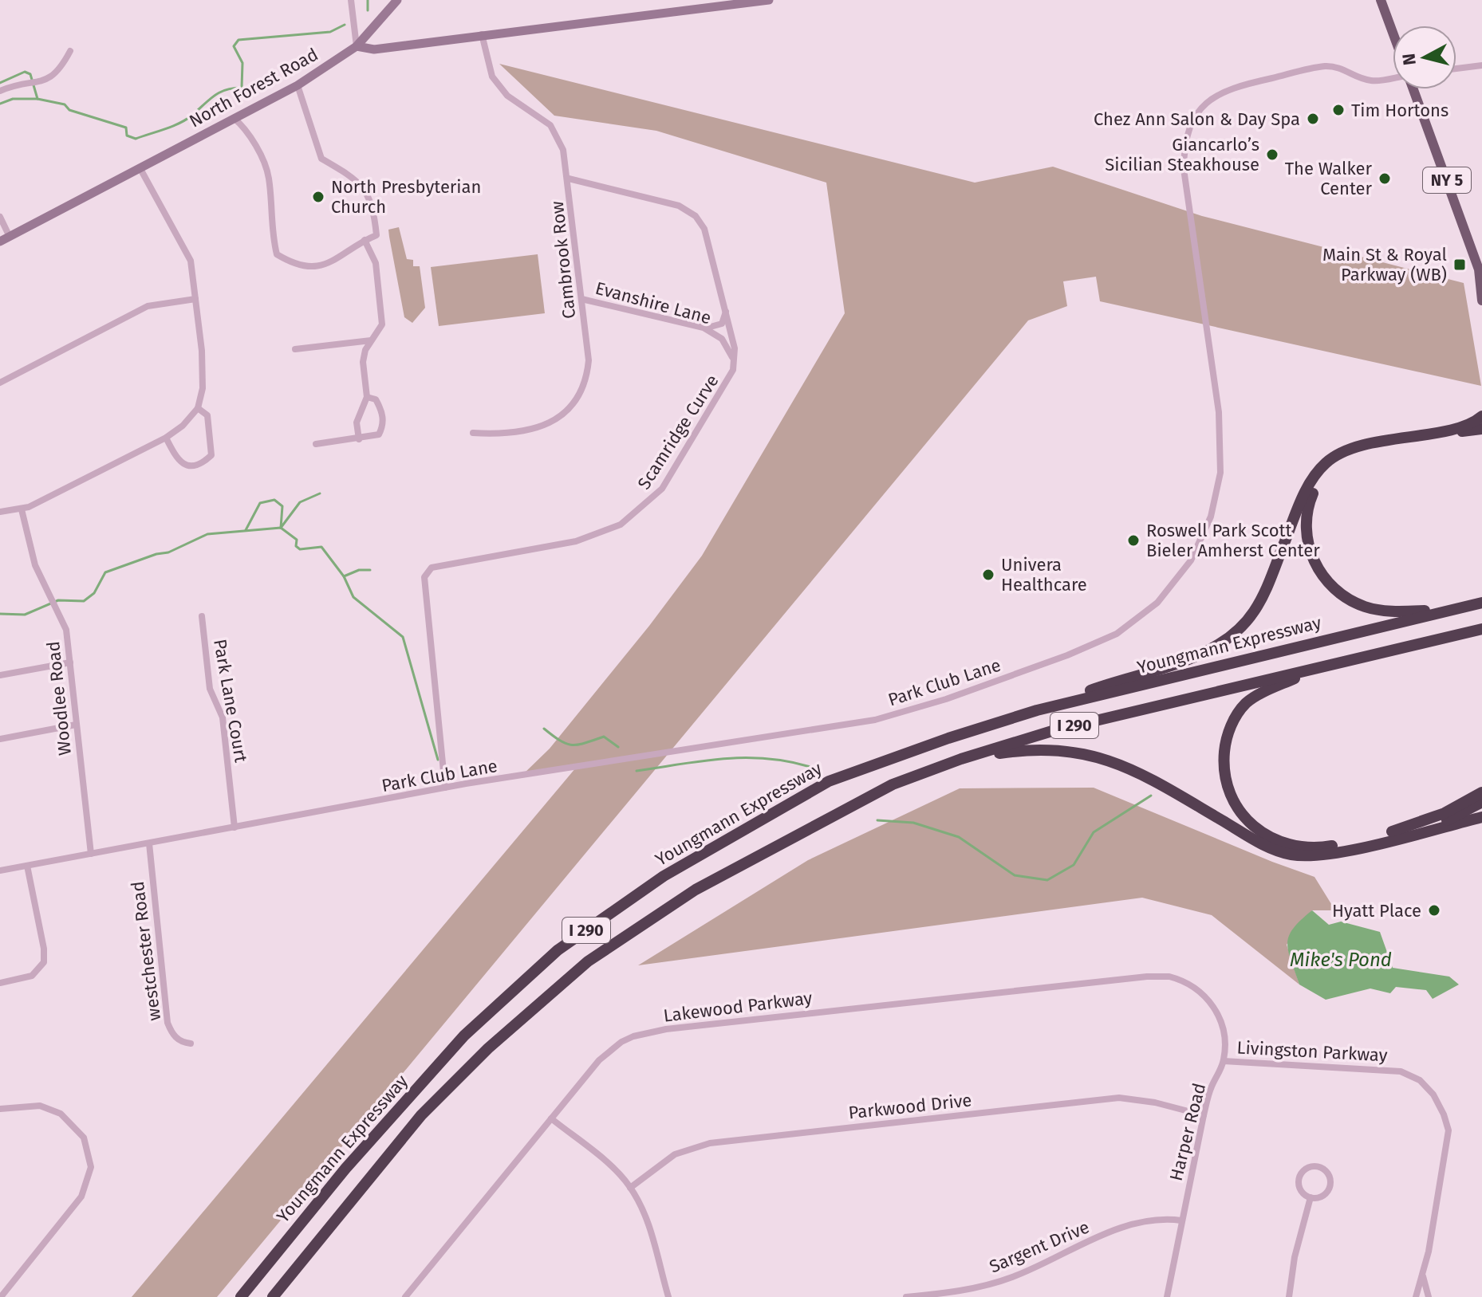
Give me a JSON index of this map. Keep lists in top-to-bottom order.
{
  "streets": {
    "highway": ["Youngmann Expressway", "I 290"],
    "main road": ["North Forest Road", "NY 5"],
    "street": [
      "Cambrook Row",
      "Evanshire Lane",
      "Scamridge Curve",
      "Park Club Lane",
      "Woodlee Road",
      "Park Lane Court",
      "westchester Road",
      "Lakewood Parkway",
      "Livingston Parkway",
      "Parkwood Drive",
      "Harper Road",
      "Sargent Drive"
    ]
  },
  "crossings": [
    ["Cambrook Row", "Evanshire Lane"],
    ["Cambrook Row", "Scamridge Curve"],
    ["Evanshire Lane", "Scamridge Curve"],
    ["Scamridge Curve", "Park Club Lane"],
    ["Park Club Lane", "Woodlee Road"],
    ["Park Club Lane", "Park Lane Court"],
    ["Park Club Lane", "westchester Road"],
    ["Lakewood Parkway", "Harper Road"],
    ["Livingston Parkway", "Harper Road"],
    ["Parkwood Drive", "Harper Road"],
    ["Harper Road", "Sargent Drive"]
  ],
  "water": ["Mike's Pond"],
  "places": {
    "other": [
      "Tim Hortons",
      "Chez Ann Salon & Day Spa",
      "Giancarlo’s Sicilian Steakhouse",
      "The Walker Center",
      "North Presbyterian Church",
      "Roswell Park Scott Bieler Amherst Center",
      "Univera Healthcare",
      "Hyatt Place"
    ],
    "transit": ["Main St & Royal Parkway (WB)"]
  },
  "north": "left"
}
